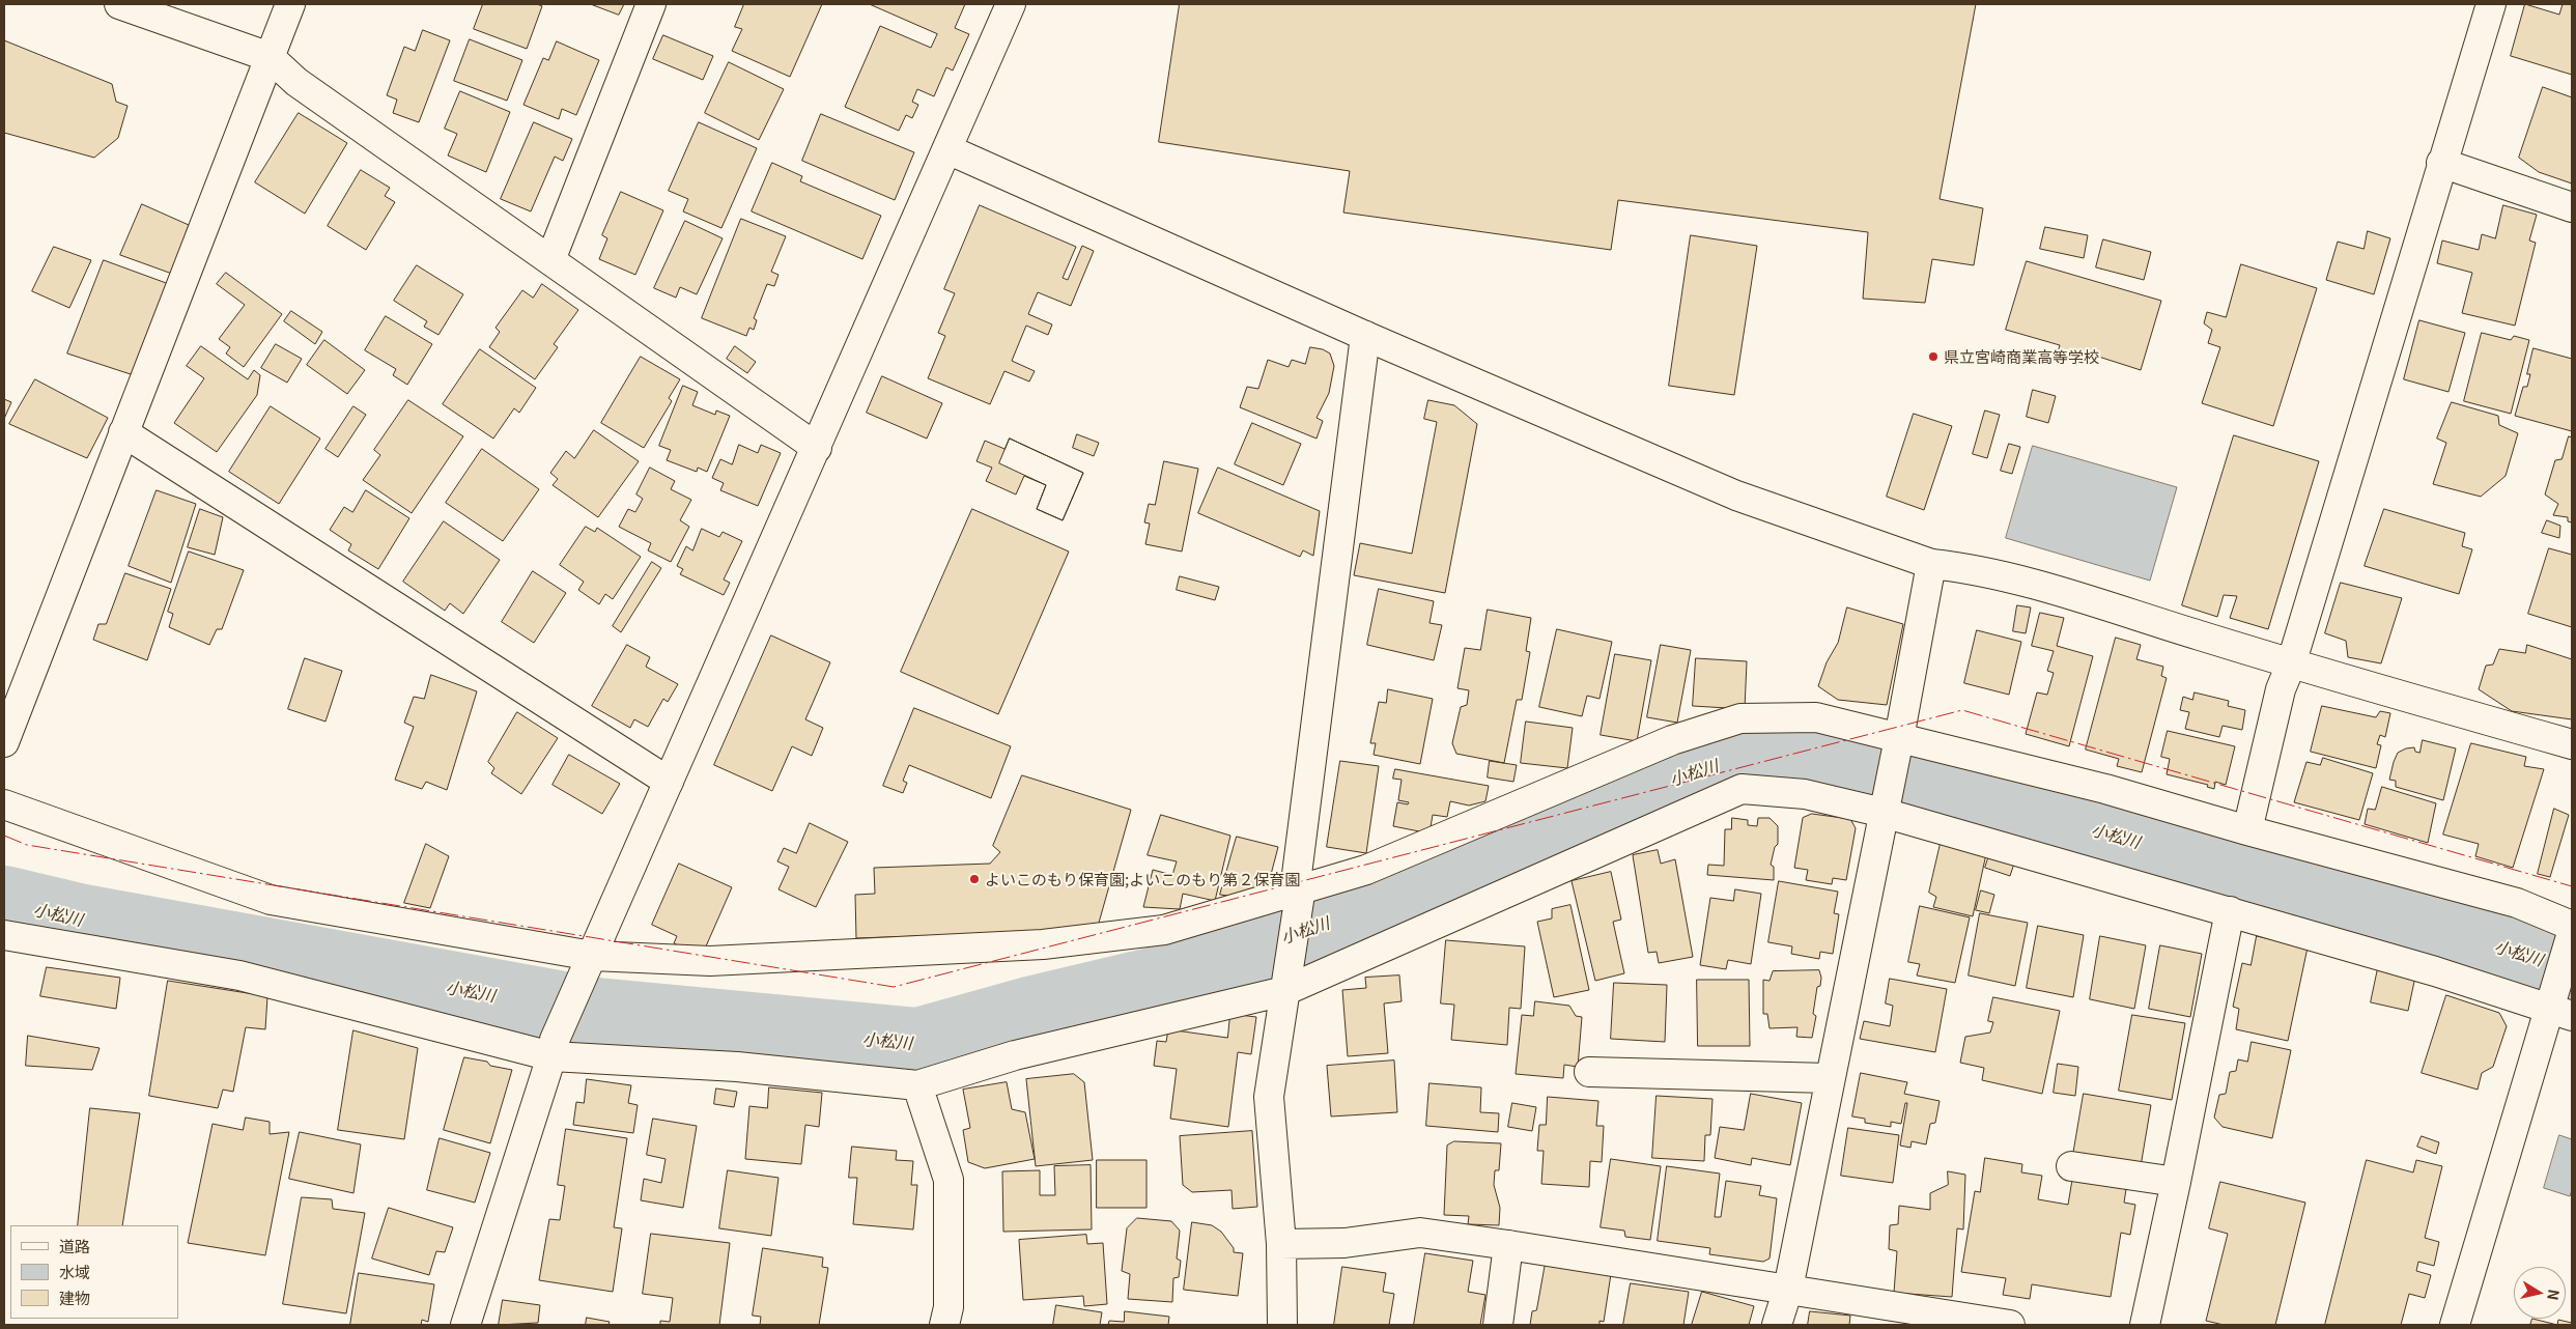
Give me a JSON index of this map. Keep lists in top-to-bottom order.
{
  "water": ["小松川"],
  "places": ["県立宮崎商業高等学校", "よいこのもり保育園;よいこのもり第２保育園"],
  "legend": ["道路", "水域", "建物"],
  "north": "right"
}
